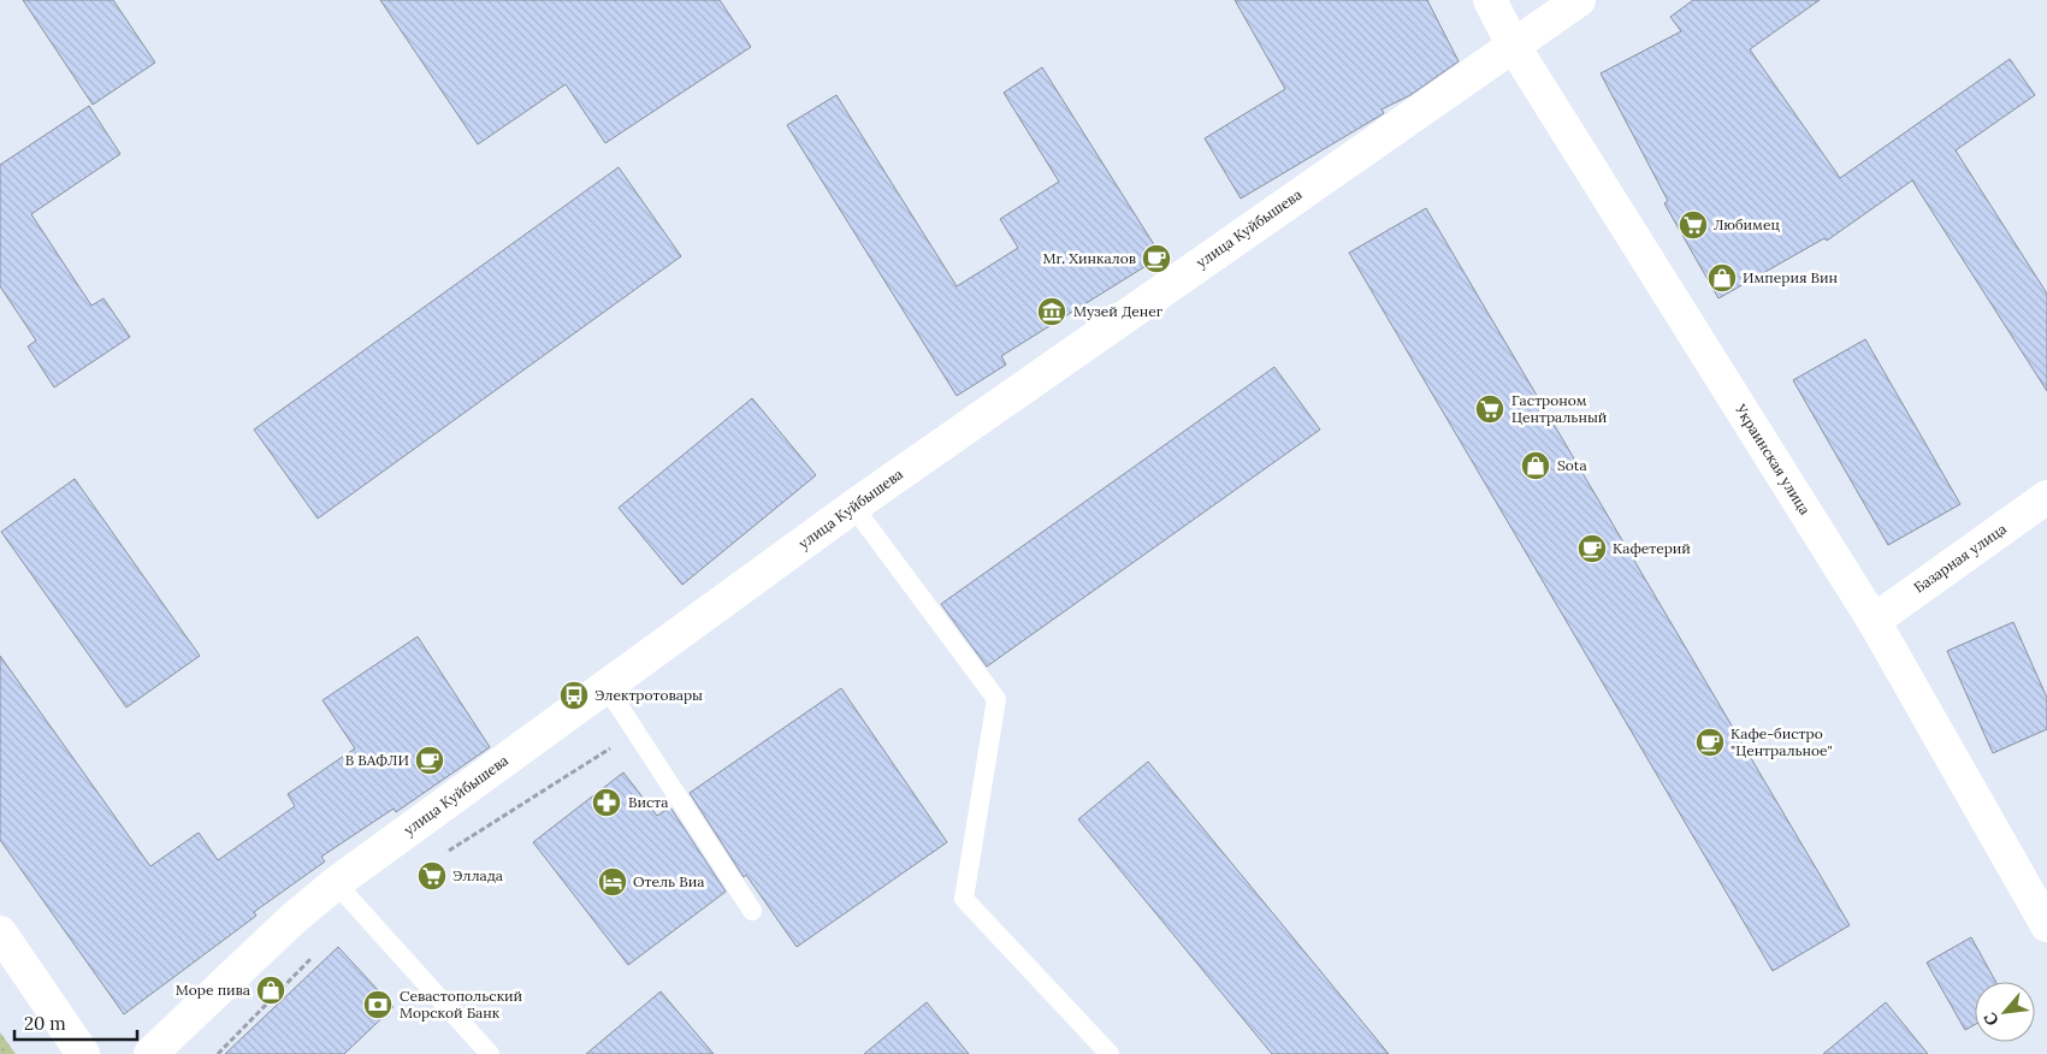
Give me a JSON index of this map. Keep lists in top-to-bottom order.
{
  "streets": {
    "main road": ["улица Куйбышева", "Украинская улица", "Базарная улица"]
  },
  "crossings": [
    ["улица Куйбышева", "Украинская улица"],
    ["Украинская улица", "Базарная улица"]
  ],
  "places": {
    "supermarket": ["Любимец", "Гастроном Центральный", "Эллада"],
    "cafe": [
      "Mr. Хинкалов",
      "Кафетерий",
      "Кафе‐бистро \"Центральное\"",
      "В ВАФЛИ"
    ],
    "shop": ["Империя Вин", "Sota", "Море пива"],
    "museum": ["Музей Денег"],
    "bus stop": ["Электротовары"],
    "pharmacy": ["Виста"],
    "hotel": ["Отель Виа"],
    "bank": ["Севастопольский Морской Банк"]
  },
  "scale_bar": "20 m",
  "north": "bottom left"
}
